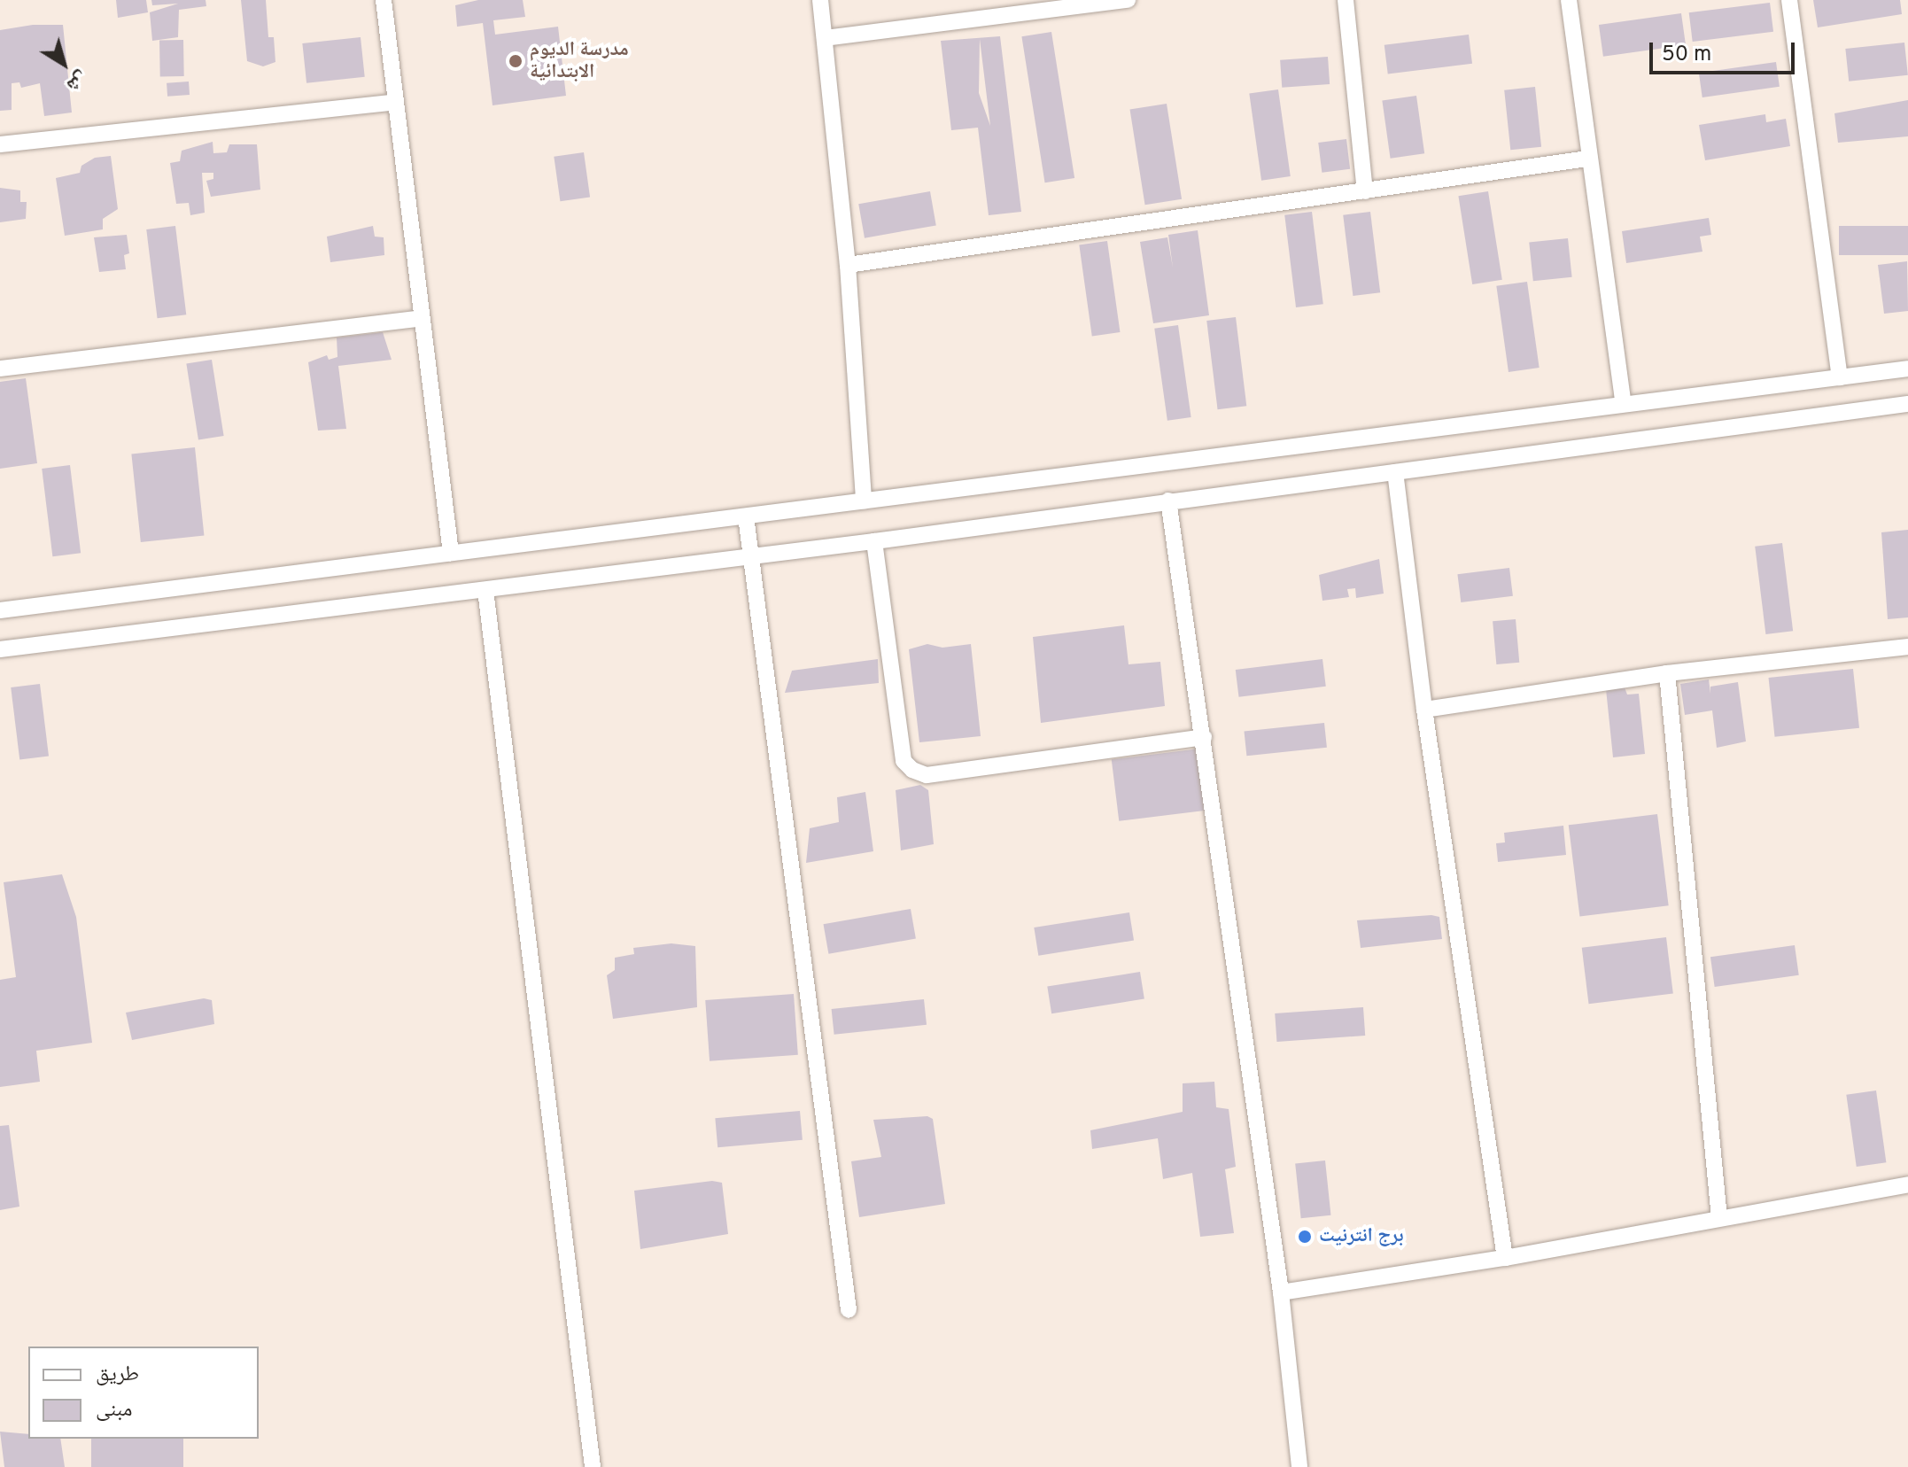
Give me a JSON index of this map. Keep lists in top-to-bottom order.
{
  "places": ["مدرسة الديوم الابتدائية", "برج انترنيت"],
  "legend": ["طريق", "مبنى"],
  "scale_bar": "50 m",
  "north": "bottom right"
}
